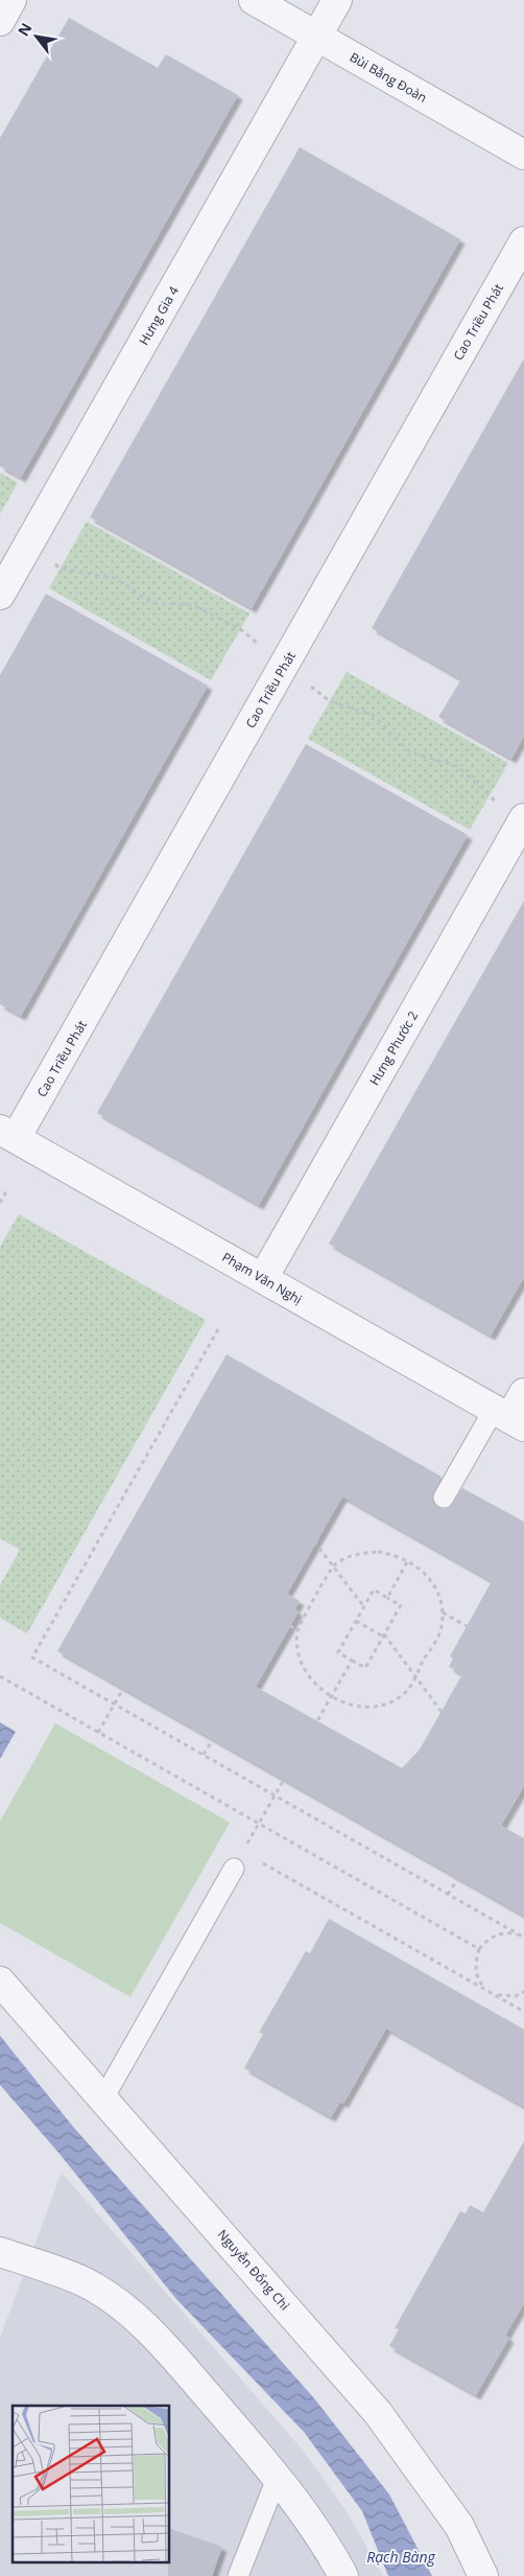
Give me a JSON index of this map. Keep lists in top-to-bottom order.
{
  "streets": {
    "street": [
      "Bùi Bằng Đoàn",
      "Hưng Gia 4",
      "Cao Triều Phát",
      "Hưng Phước 2",
      "Phạm Văn Nghị",
      "Nguyễn Đổng Chi"
    ]
  },
  "crossings": [
    ["Bùi Bằng Đoàn", "Hưng Gia 4"],
    ["Cao Triều Phát", "Phạm Văn Nghị"],
    ["Hưng Phước 2", "Phạm Văn Nghị"]
  ],
  "water": ["Rạch Bàng"],
  "north": "top left"
}
